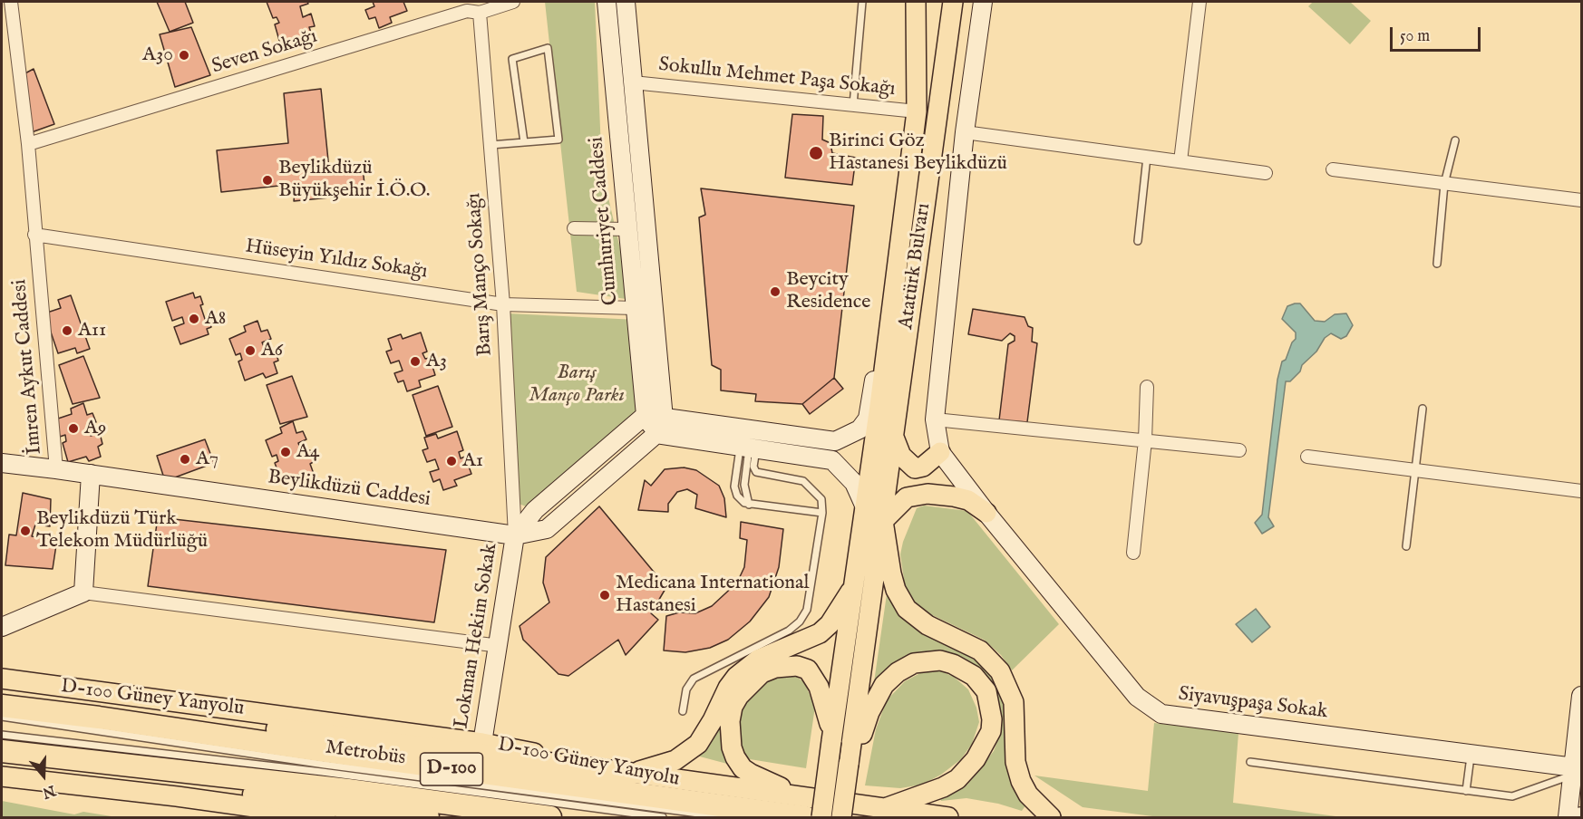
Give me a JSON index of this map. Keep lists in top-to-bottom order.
{
  "streets": {
    "highway": ["D-100"],
    "main road": [
      "Cumhuriyet Caddesi",
      "Atatürk Bulvarı",
      "Beylikdüzü Caddesi",
      "Lokman Hekim Sokak",
      "D-100 Güney Yanyolu",
      "Siyavuşpaşa Sokak"
    ],
    "street": [
      "Seven Sokağı",
      "Sokullu Mehmet Paşa Sokağı",
      "Hüseyin Yıldız Sokağı",
      "Barış Manço Sokağı",
      "İmren Aykut Caddesi"
    ],
    "lane": ["Metrobüs"]
  },
  "crossings": [
    ["Seven Sokağı", "Barış Manço Sokağı"],
    ["Seven Sokağı", "İmren Aykut Caddesi"],
    ["Sokullu Mehmet Paşa Sokağı", "Cumhuriyet Caddesi"],
    ["Sokullu Mehmet Paşa Sokağı", "Atatürk Bulvarı"],
    ["Cumhuriyet Caddesi", "Hüseyin Yıldız Sokağı"],
    ["Cumhuriyet Caddesi", "Beylikdüzü Caddesi"],
    ["Hüseyin Yıldız Sokağı", "Barış Manço Sokağı"],
    ["Hüseyin Yıldız Sokağı", "İmren Aykut Caddesi"],
    ["Barış Manço Sokağı", "Beylikdüzü Caddesi"],
    ["Barış Manço Sokağı", "Lokman Hekim Sokak"],
    ["İmren Aykut Caddesi", "Beylikdüzü Caddesi"],
    ["Beylikdüzü Caddesi", "Lokman Hekim Sokak"],
    ["Lokman Hekim Sokak", "D-100 Güney Yanyolu"]
  ],
  "parks": ["Barış Manço Parkı"],
  "places": [
    "A30",
    "Birinci Göz Hastanesi Beylikdüzü",
    "Beylikdüzü Büyükşehir İ.Ö.O.",
    "Beycity Residence",
    "A8",
    "A11",
    "A6",
    "A3",
    "A9",
    "A4",
    "A7",
    "A1",
    "Beylikdüzü Türk Telekom Müdürlüğü",
    "Medicana International Hastanesi"
  ],
  "scale_bar": "50 m",
  "north": "bottom"
}
